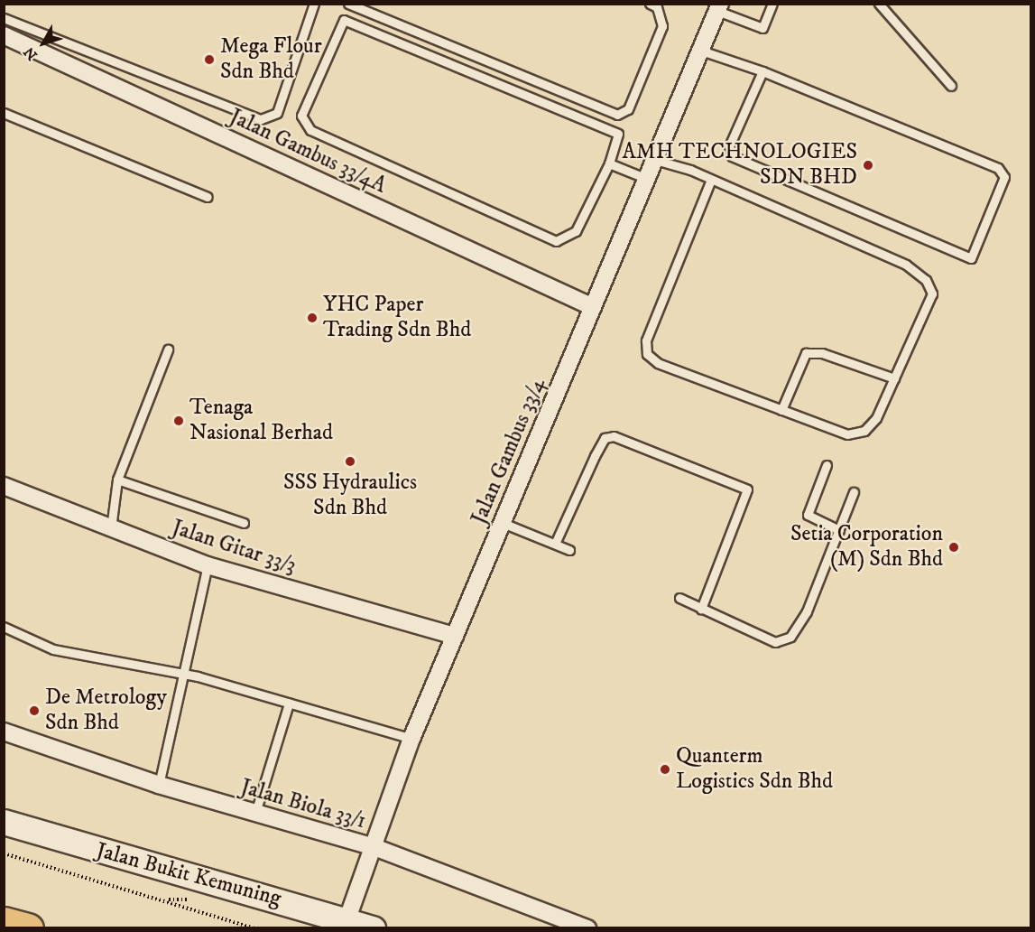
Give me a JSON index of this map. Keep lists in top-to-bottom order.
{
  "streets": {
    "main road": ["Jalan Bukit Kemuning"],
    "street": [
      "Jalan Gambus 33/4A",
      "Jalan Gambus 33/4",
      "Jalan Gitar 33/3",
      "Jalan Biola 33/1"
    ]
  },
  "crossings": [
    ["Jalan Gambus 33/4A", "Jalan Gambus 33/4"],
    ["Jalan Gambus 33/4", "Jalan Gitar 33/3"],
    ["Jalan Gambus 33/4", "Jalan Biola 33/1"],
    ["Jalan Gambus 33/4", "Jalan Bukit Kemuning"]
  ],
  "places": [
    "Mega Flour Sdn Bhd",
    "AMH TECHNOLOGIES SDN BHD",
    "YHC Paper Trading Sdn Bhd",
    "Tenaga Nasional Berhad",
    "SSS Hydraulics Sdn Bhd",
    "Setia Corporation (M) Sdn Bhd",
    "De Metrology Sdn Bhd",
    "Quanterm Logistics Sdn Bhd"
  ],
  "north": "bottom left"
}
